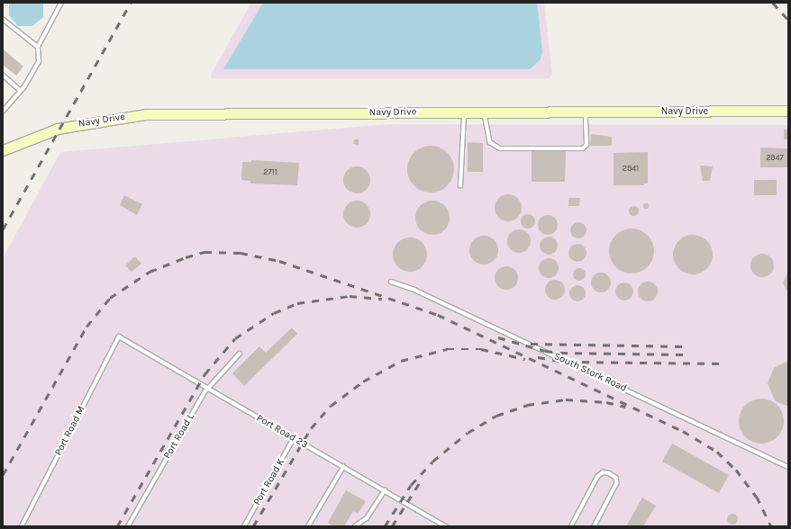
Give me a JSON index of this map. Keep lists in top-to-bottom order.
{
  "streets": {
    "street": ["Navy Drive"],
    "lane": [
      "South Stork Road",
      "Port Road M",
      "Port Road 23",
      "Port Road L",
      "Port Road K"
    ]
  },
  "crossings": [
    ["Port Road M", "Port Road 23"],
    ["Port Road 23", "Port Road L"],
    ["Port Road 23", "Port Road K"]
  ],
  "house_numbers": ["2947", "2941", "2711"]
}
